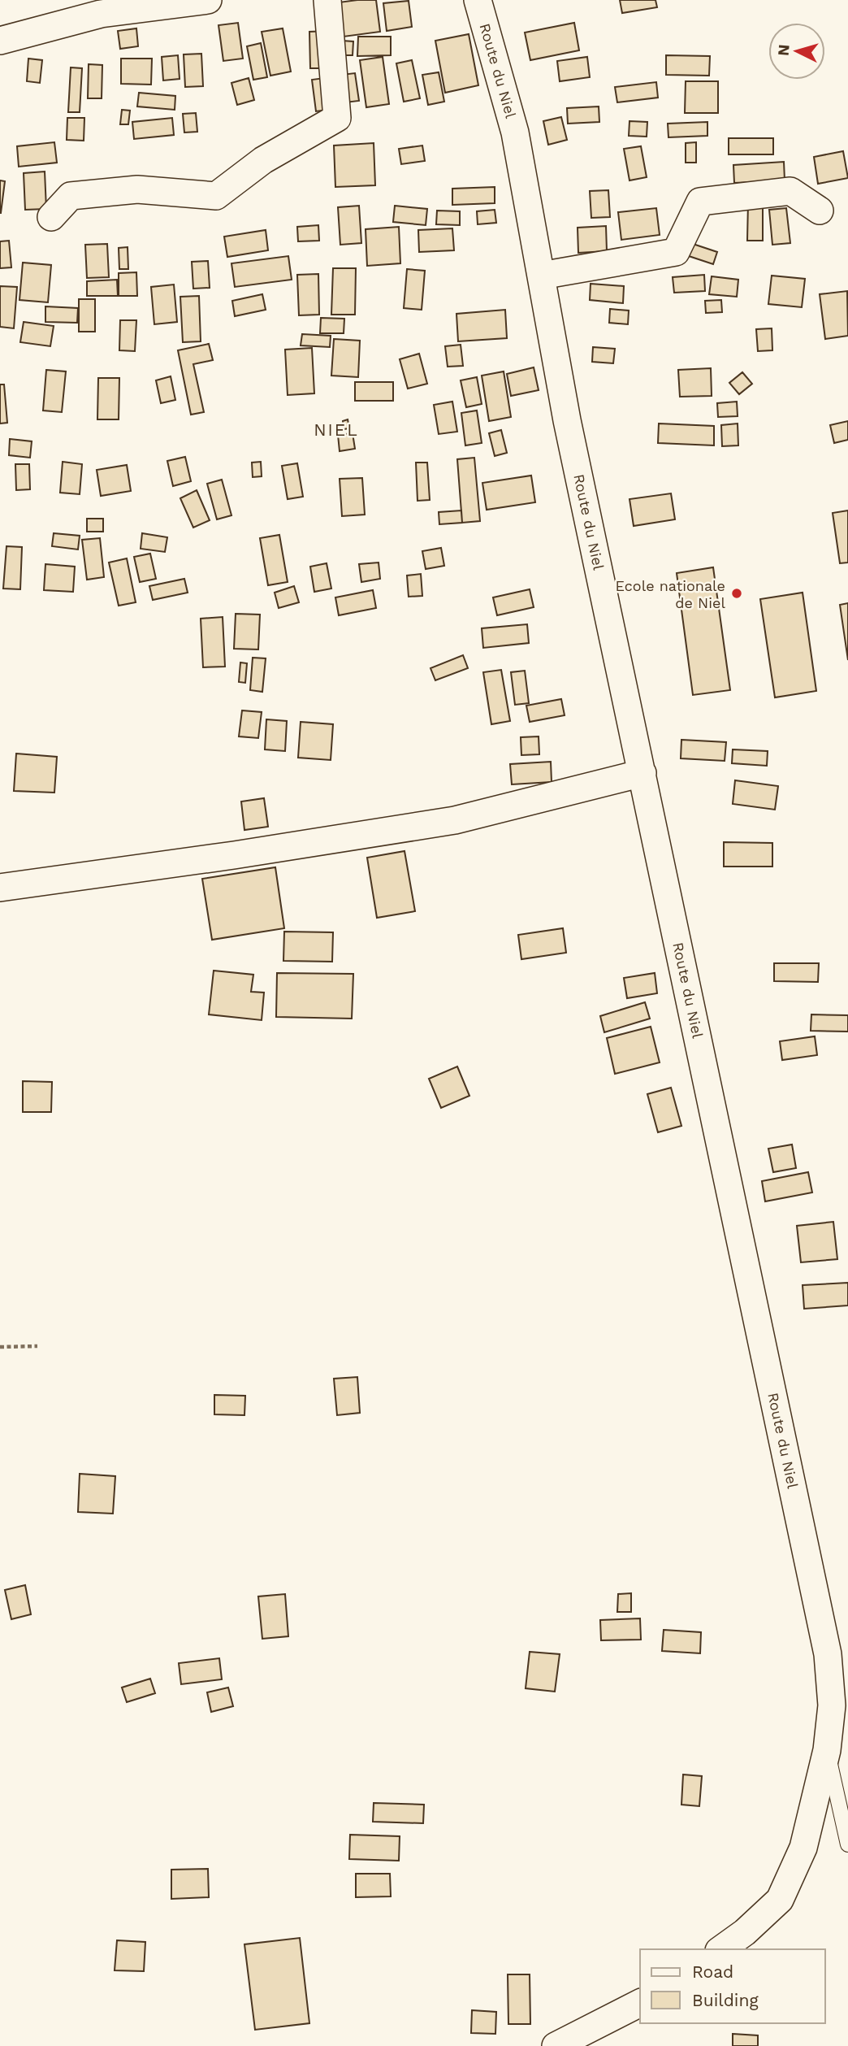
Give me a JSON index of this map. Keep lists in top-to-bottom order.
{
  "streets": {
    "street": ["Route du Niel"]
  },
  "districts": ["NIEL"],
  "places": ["Ecole nationale de Niel"],
  "legend": ["Road", "Building"],
  "north": "left"
}
